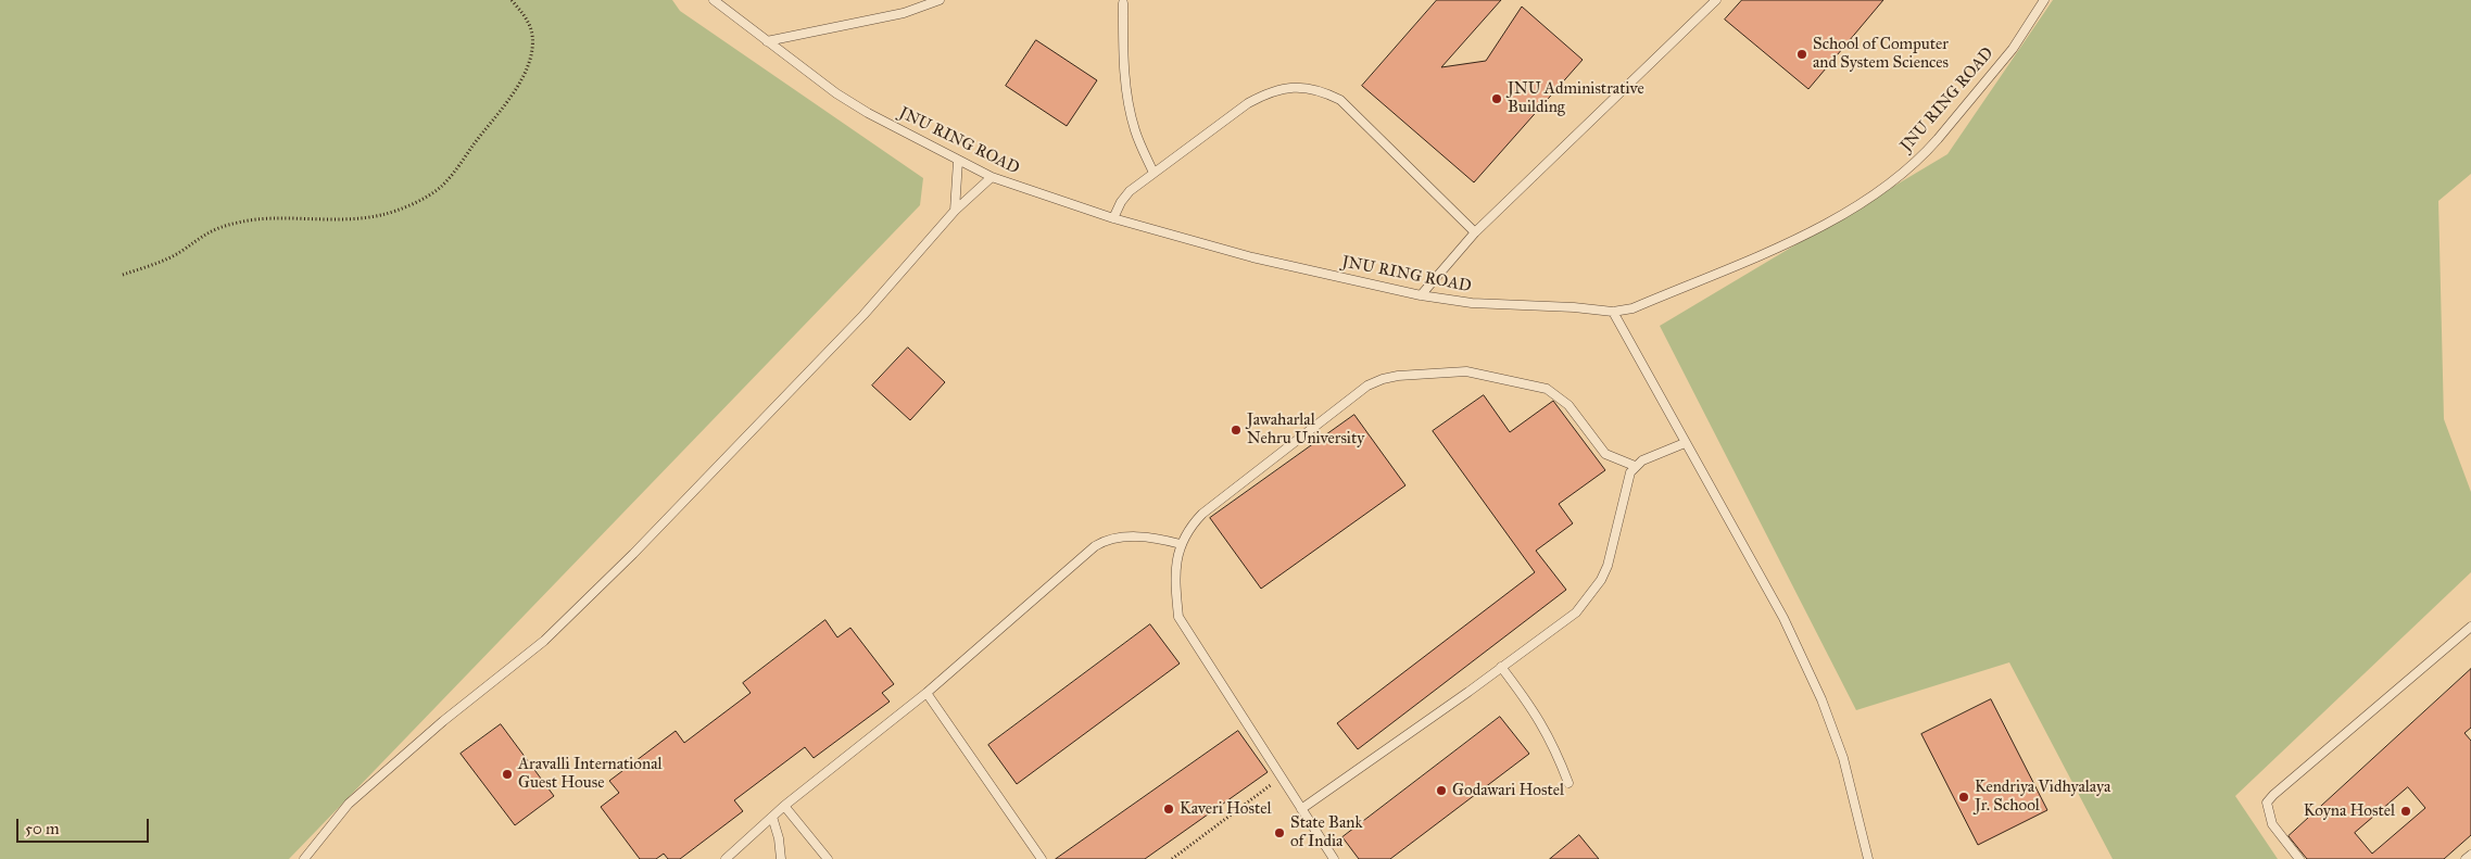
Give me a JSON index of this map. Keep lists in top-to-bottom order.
{
  "streets": {
    "lane": ["JNU RING ROAD"]
  },
  "places": [
    "School of Computer and System Sciences",
    "JNU Administrative Building",
    "Jawaharlal Nehru University",
    "Aravalli International Guest House",
    "Godawari Hostel",
    "Kendriya Vidhyalaya Jr. School",
    "Kaveri Hostel",
    "Koyna Hostel",
    "State Bank of India"
  ],
  "scale_bar": "50 m"
}
